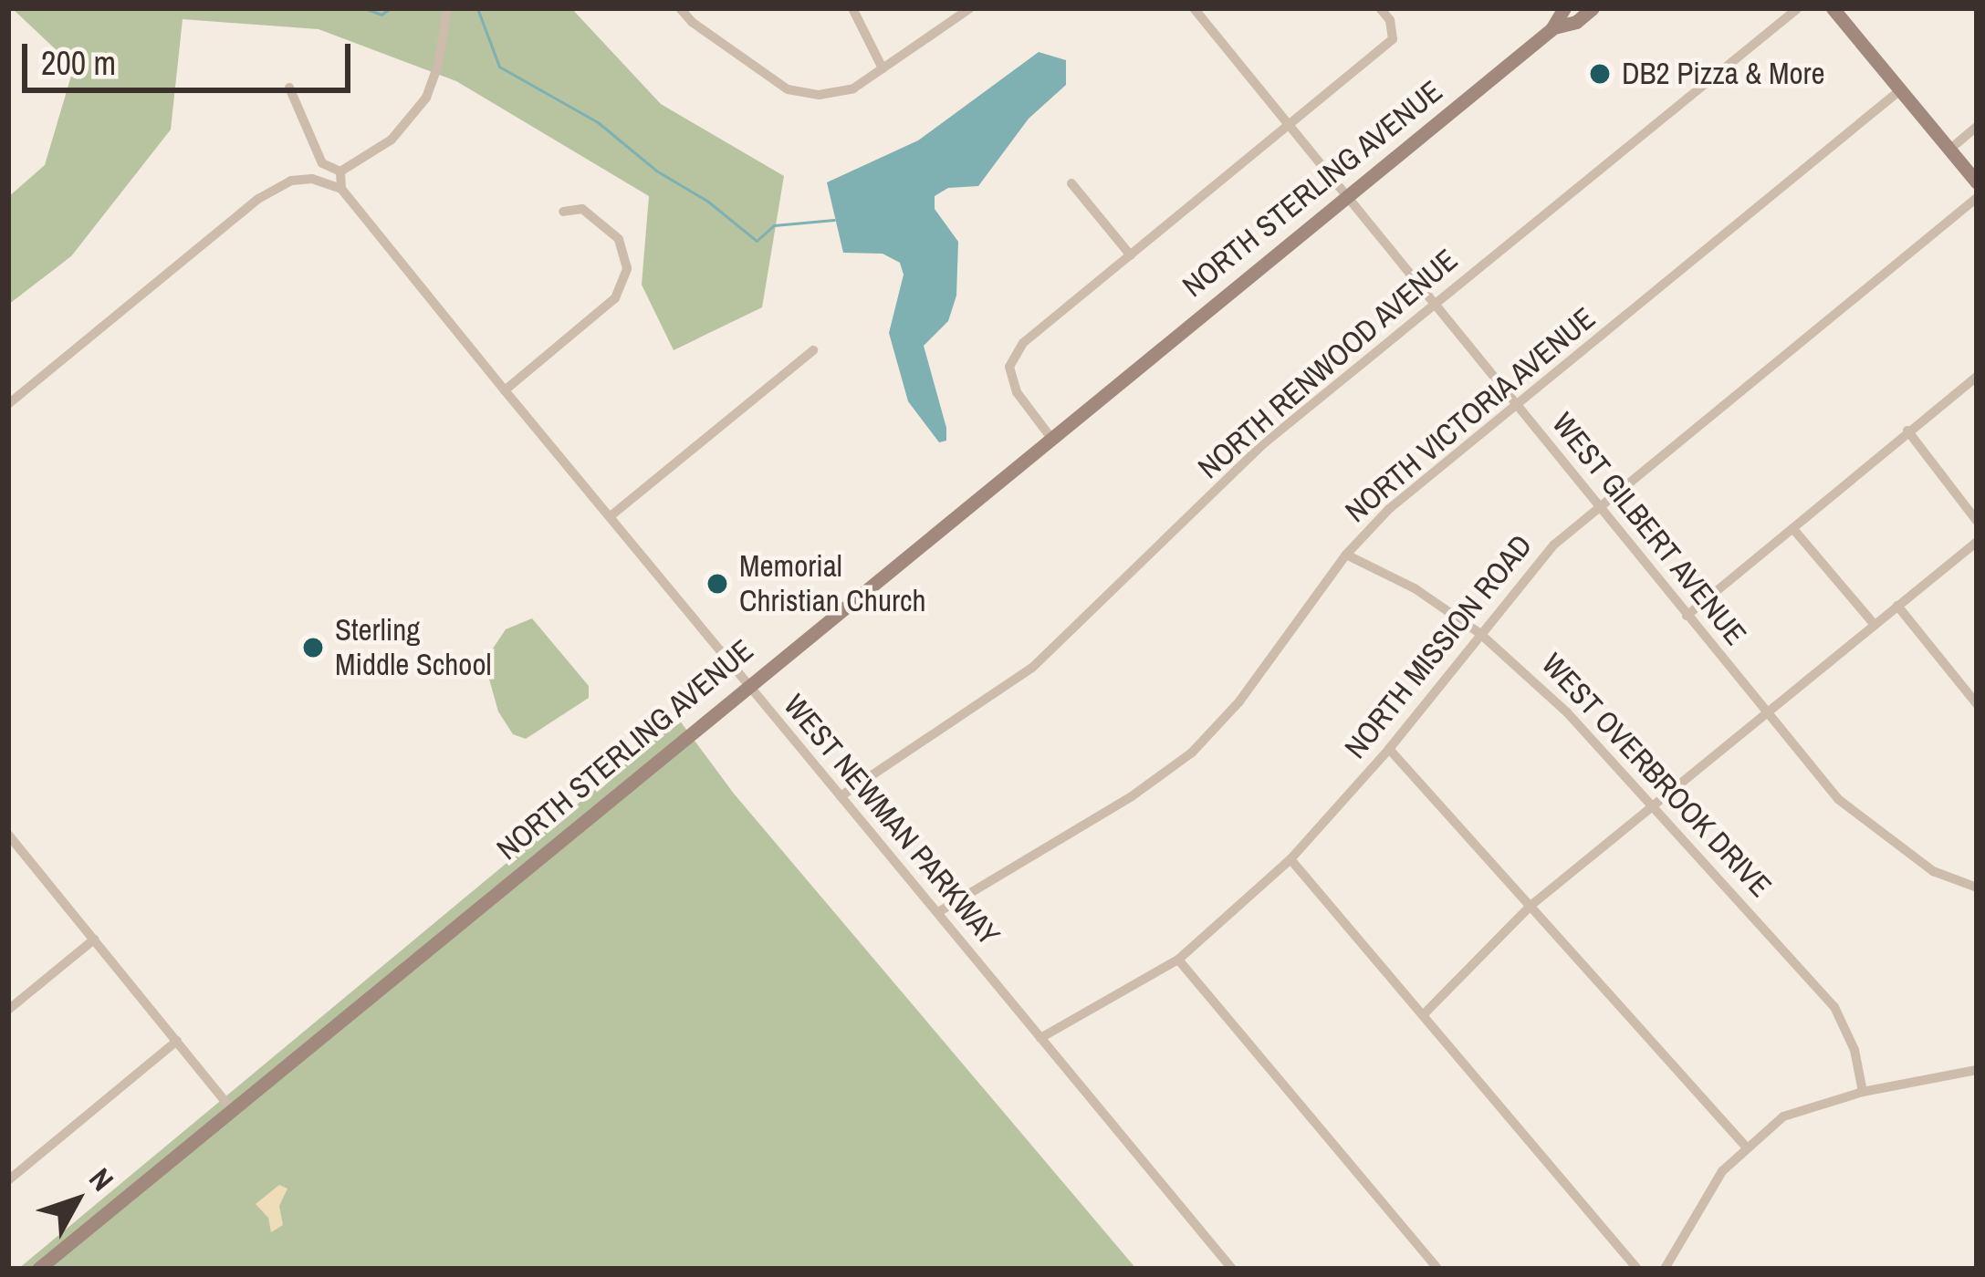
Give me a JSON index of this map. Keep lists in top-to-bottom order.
{
  "streets": {
    "main road": ["NORTH STERLING AVENUE"],
    "street": [
      "NORTH RENWOOD AVENUE",
      "NORTH VICTORIA AVENUE",
      "WEST GILBERT AVENUE",
      "NORTH MISSION ROAD",
      "WEST OVERBROOK DRIVE",
      "WEST NEWMAN PARKWAY"
    ]
  },
  "crossings": [
    ["NORTH STERLING AVENUE", "WEST GILBERT AVENUE"],
    ["NORTH STERLING AVENUE", "WEST NEWMAN PARKWAY"],
    ["NORTH RENWOOD AVENUE", "WEST GILBERT AVENUE"],
    ["NORTH RENWOOD AVENUE", "WEST NEWMAN PARKWAY"],
    ["NORTH VICTORIA AVENUE", "WEST GILBERT AVENUE"],
    ["NORTH VICTORIA AVENUE", "WEST OVERBROOK DRIVE"],
    ["NORTH VICTORIA AVENUE", "WEST NEWMAN PARKWAY"],
    ["WEST GILBERT AVENUE", "NORTH MISSION ROAD"],
    ["NORTH MISSION ROAD", "WEST OVERBROOK DRIVE"],
    ["NORTH MISSION ROAD", "WEST NEWMAN PARKWAY"]
  ],
  "places": ["DB2 Pizza & More", "Memorial Christian Church", "Sterling Middle School"],
  "scale_bar": "200 m",
  "north": "top right"
}
